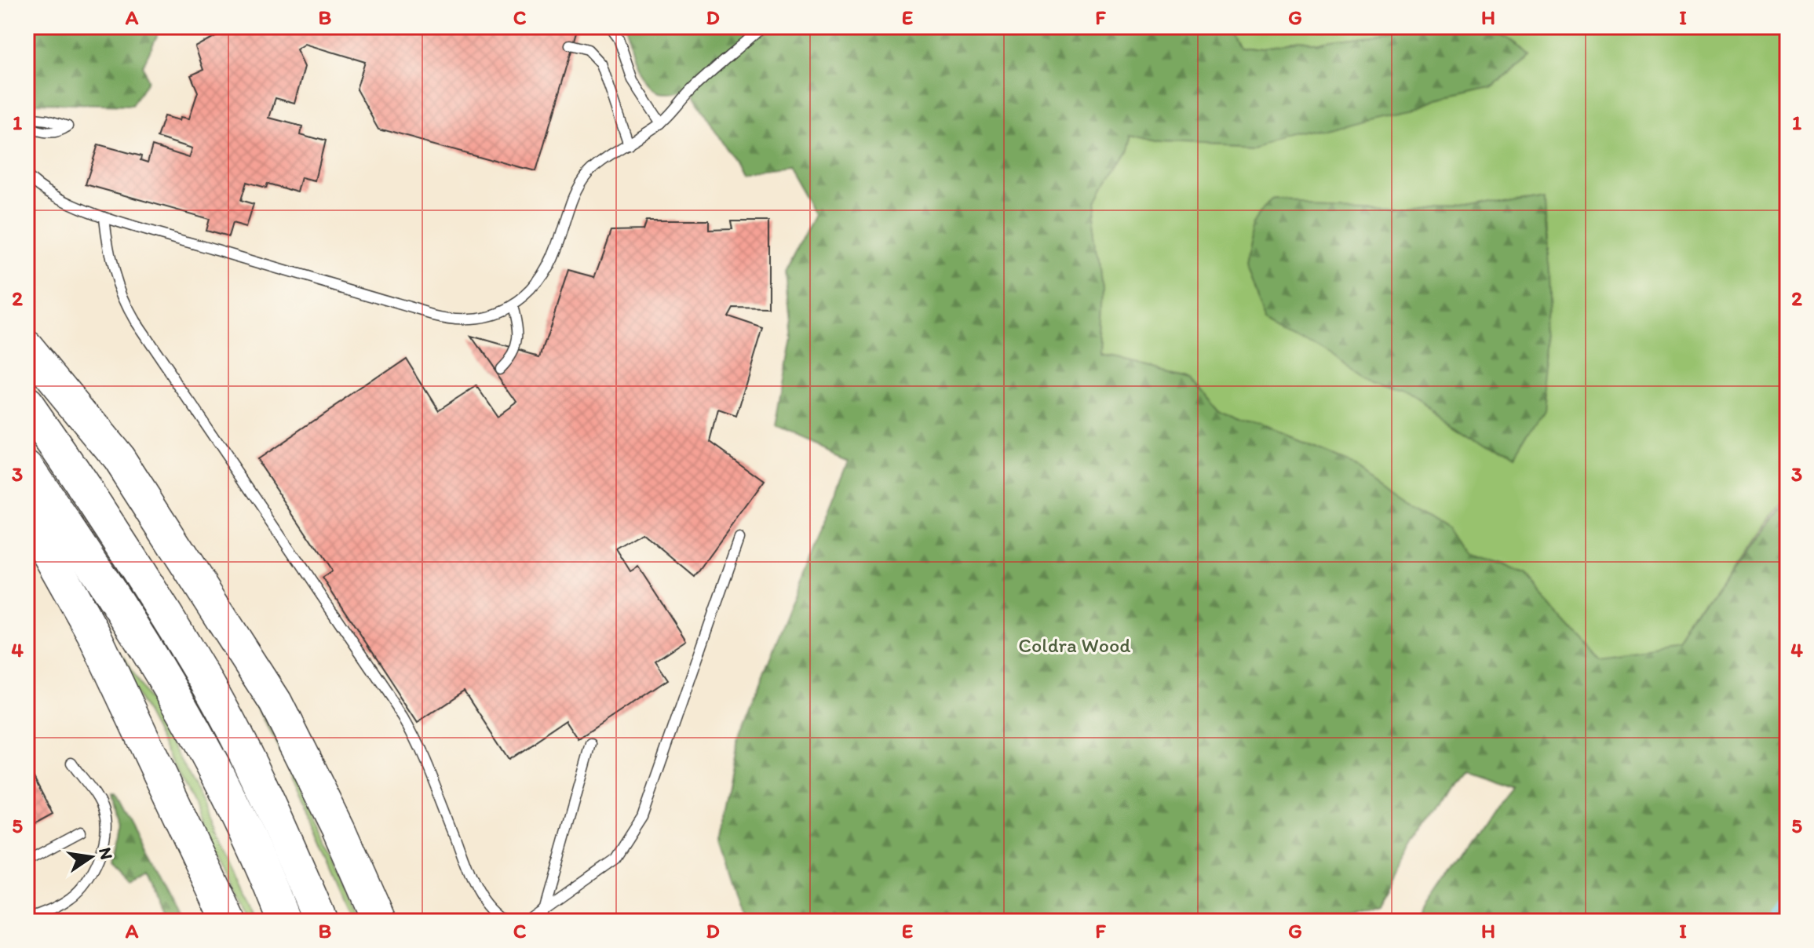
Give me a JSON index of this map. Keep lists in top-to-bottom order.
{
  "parks": ["Coldra Wood"],
  "north": "right",
  "grid": {
    "columns": [
      "A",
      "B",
      "C",
      "D",
      "E",
      "F",
      "G",
      "H",
      "I"
    ],
    "rows": [
      "1",
      "2",
      "3",
      "4",
      "5"
    ]
  }
}
